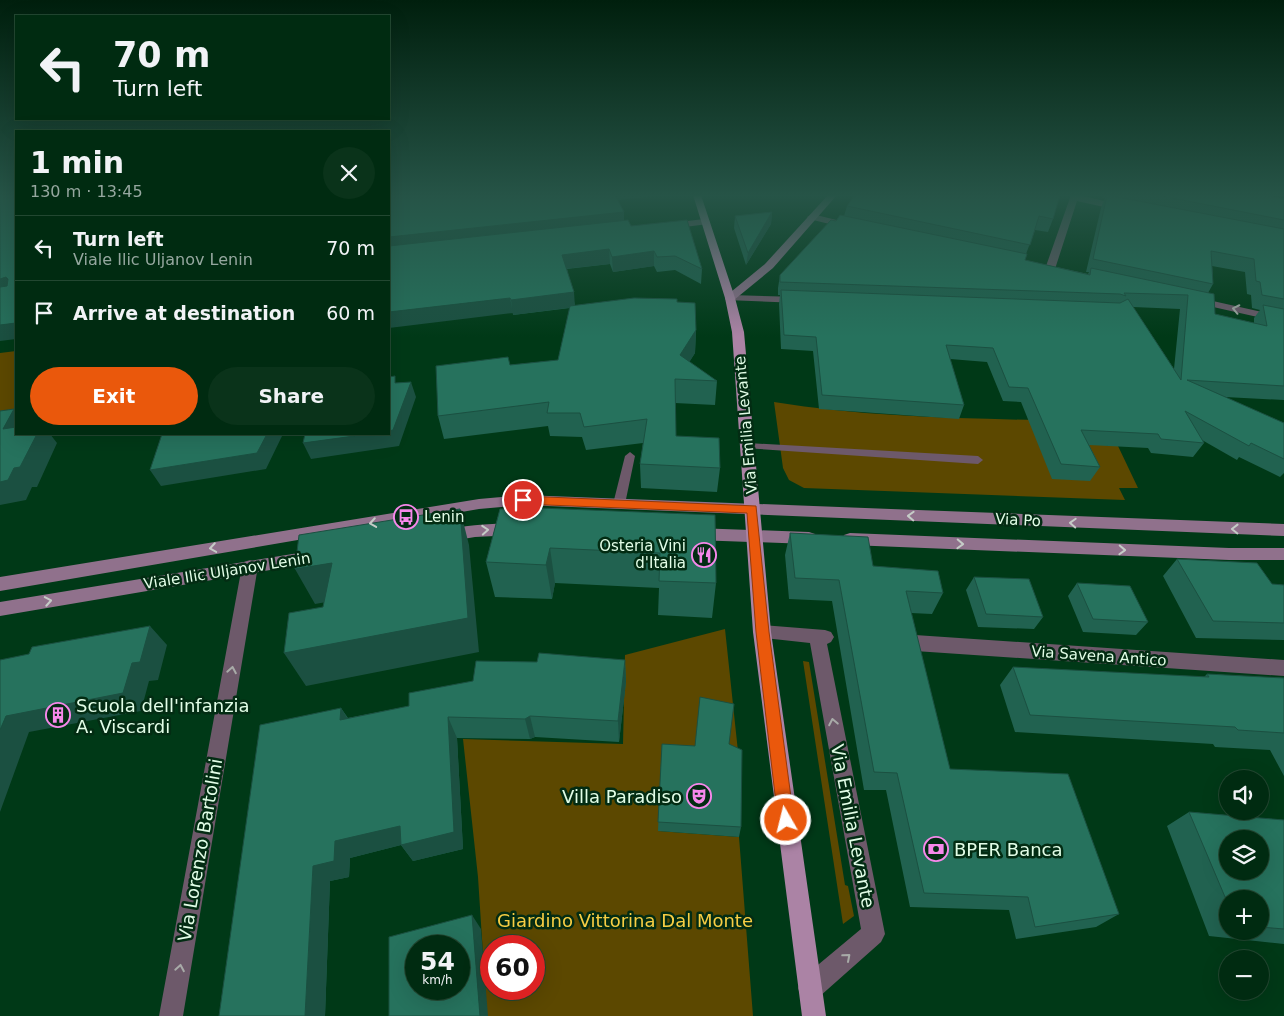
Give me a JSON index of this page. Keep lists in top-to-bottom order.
{
  "streets": {
    "main road": ["Via Emilia Levante", "Via Po", "Viale Ilic Uljanov Lenin"],
    "street": ["Via Savena Antico", "Via Lorenzo Bartolini"]
  },
  "crossings": [
    ["Via Emilia Levante", "Via Po"],
    ["Via Emilia Levante", "Viale Ilic Uljanov Lenin"],
    ["Via Po", "Viale Ilic Uljanov Lenin"],
    ["Viale Ilic Uljanov Lenin", "Via Lorenzo Bartolini"]
  ],
  "one_way": ["Via Lorenzo Bartolini"],
  "parks": ["Giardino Vittorina Dal Monte"],
  "places": {
    "bus stop": ["Lenin"],
    "restaurant": ["Osteria Vini d'Italia"],
    "building": ["Scuola dell'infanzia A. Viscardi"],
    "theatre": ["Villa Paradiso"],
    "bank": ["BPER Banca"]
  },
  "page": {
    "turn": ["70 m", "Turn left"],
    "heading": ["1 min", "130 m · 13:45"],
    "list": [
      {
        "name": "Turn left",
        "note": "Viale Ilic Uljanov Lenin",
        "value": "70 m"
      },
      {
        "name": "Arrive at destination",
        "value": "60 m"
      }
    ],
    "buttons": ["Exit", "Share"],
    "map_buttons": ["+", "−"],
    "speed": "54 km/h",
    "limit": "60"
  }
}
